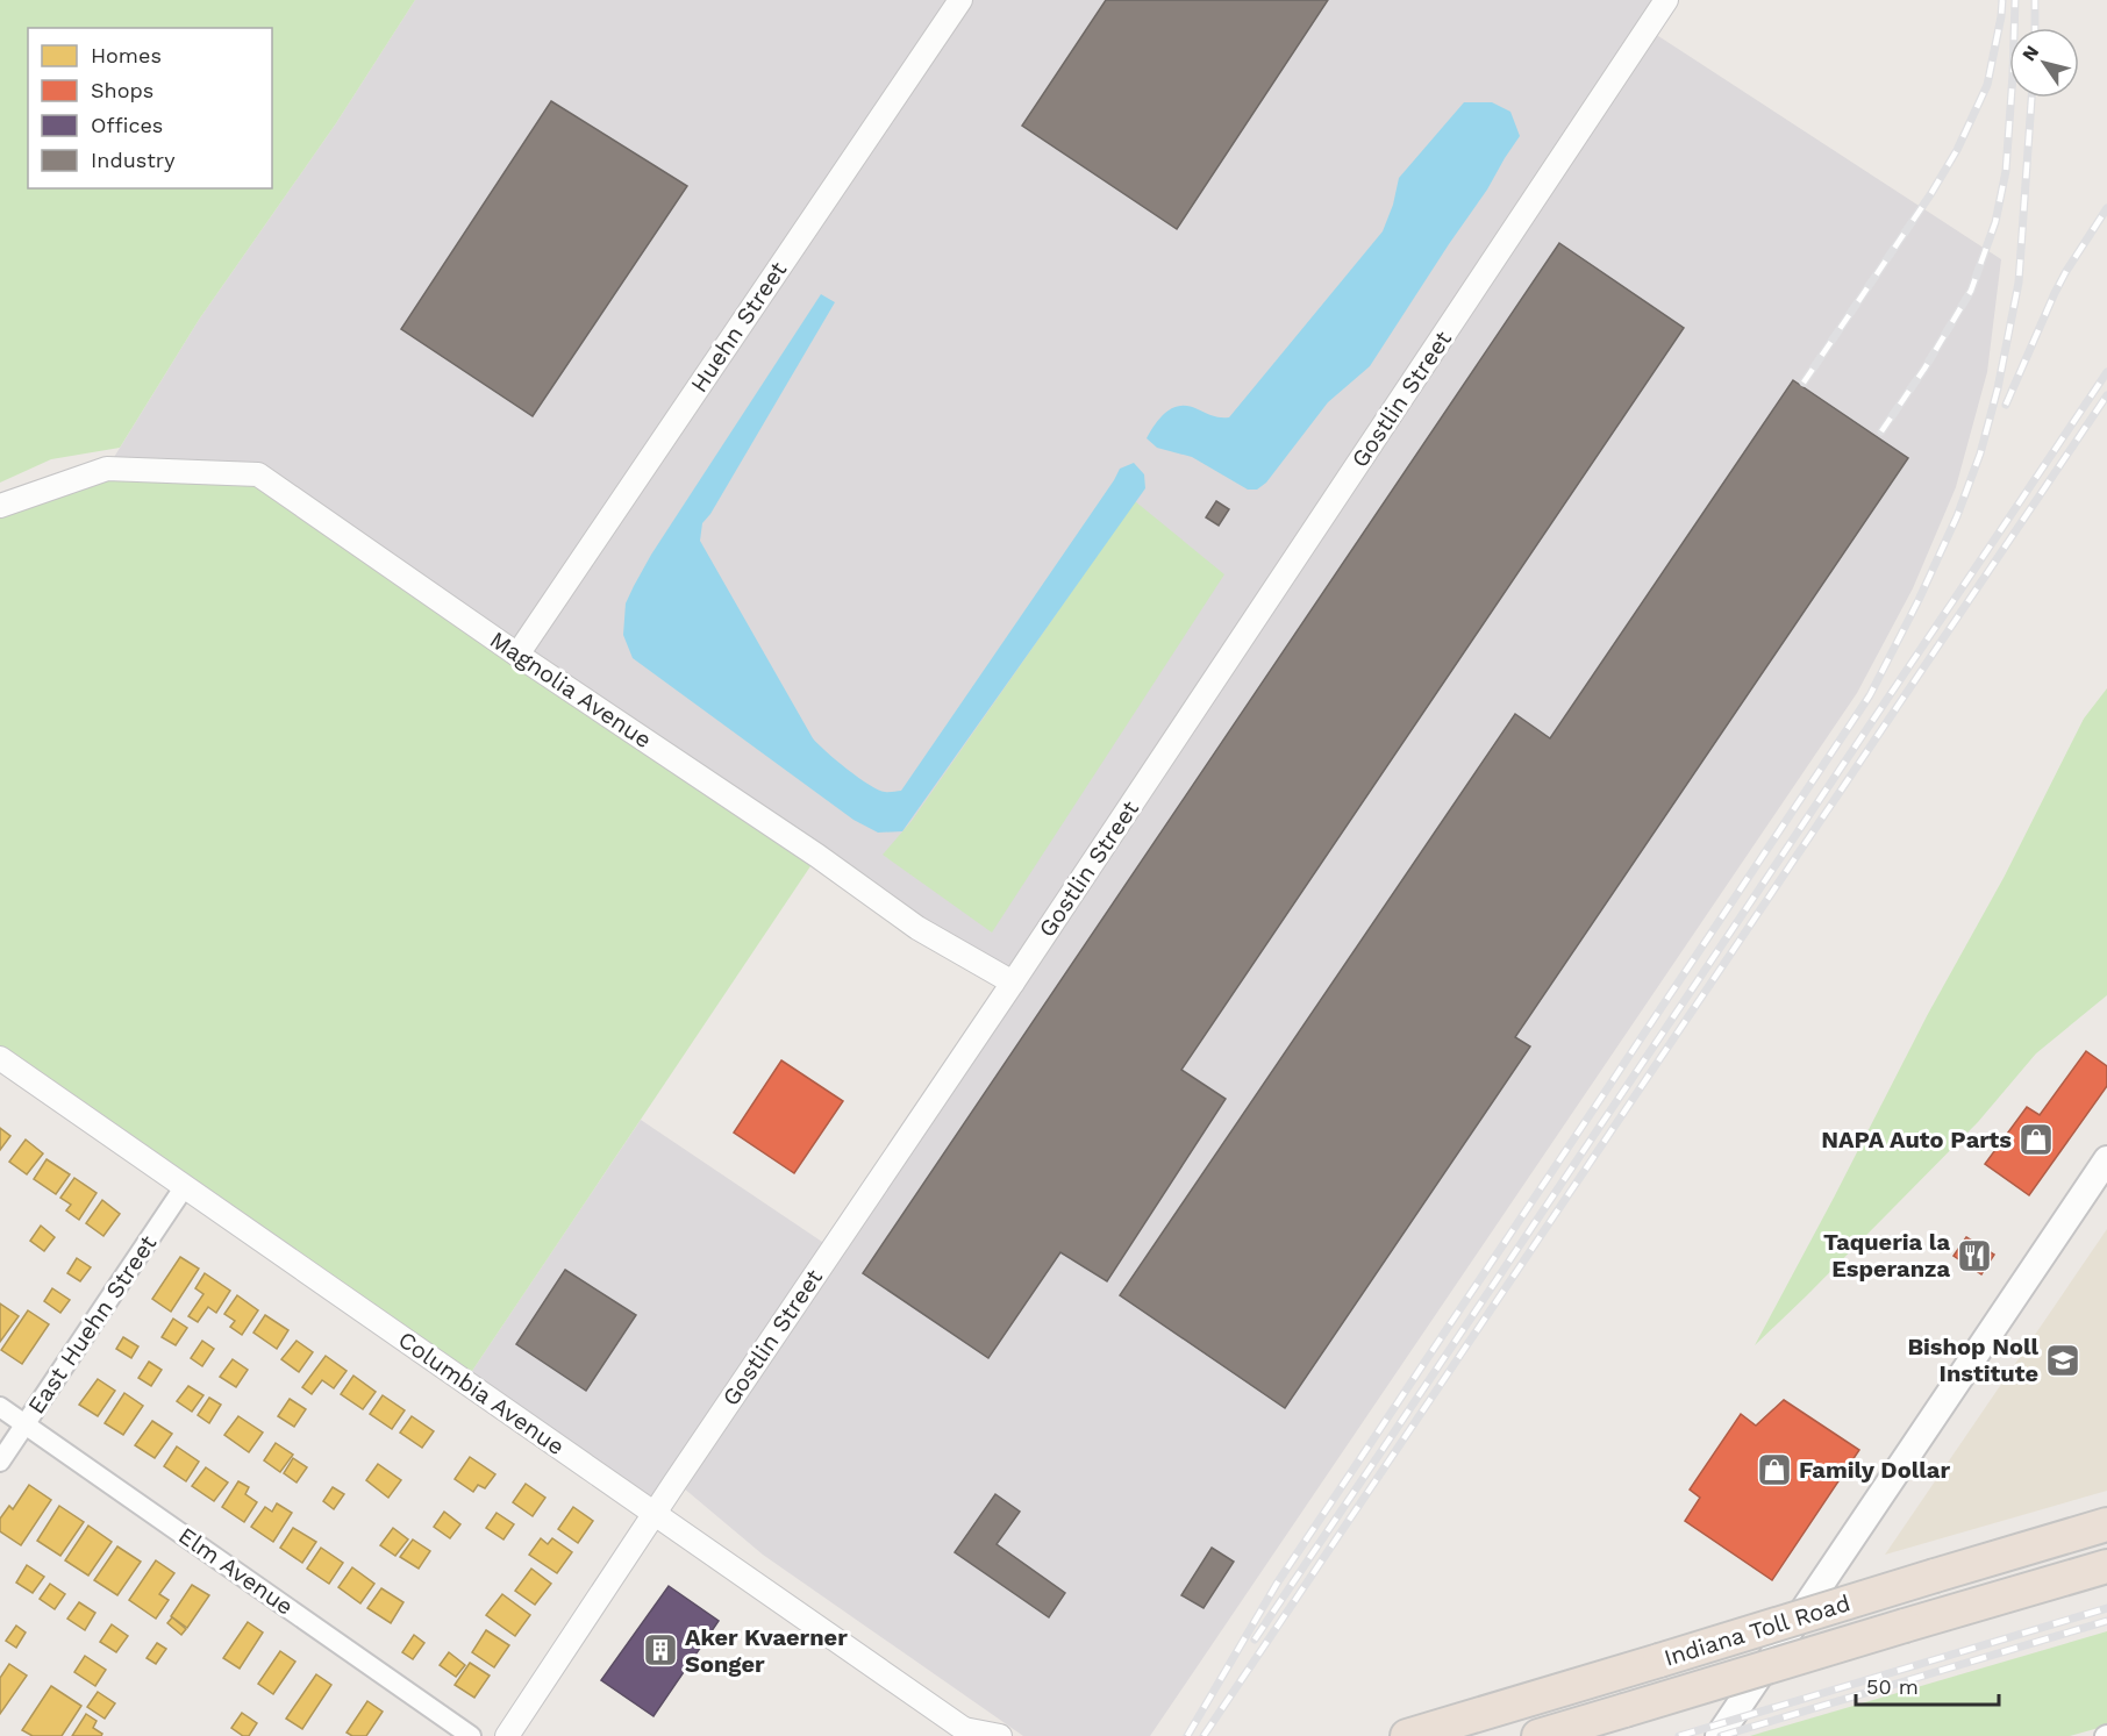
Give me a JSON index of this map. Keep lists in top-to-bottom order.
{
  "streets": {
    "highway": ["Indiana Toll Road"],
    "street": [
      "Huehn Street",
      "Gostlin Street",
      "Magnolia Avenue",
      "East Huehn Street",
      "Columbia Avenue",
      "Elm Avenue"
    ]
  },
  "crossings": [
    ["Huehn Street", "Magnolia Avenue"],
    ["Gostlin Street", "Magnolia Avenue"],
    ["Gostlin Street", "Columbia Avenue"],
    ["East Huehn Street", "Columbia Avenue"],
    ["East Huehn Street", "Elm Avenue"]
  ],
  "places": {
    "shop": ["NAPA Auto Parts", "Family Dollar"],
    "restaurant": ["Taqueria la Esperanza"],
    "school or university": ["Bishop Noll Institute"],
    "building": ["Aker Kvaerner Songer"]
  },
  "legend": [
    "Homes",
    "Shops",
    "Offices",
    "Industry"
  ],
  "scale_bar": "50 m",
  "north": "top left"
}
